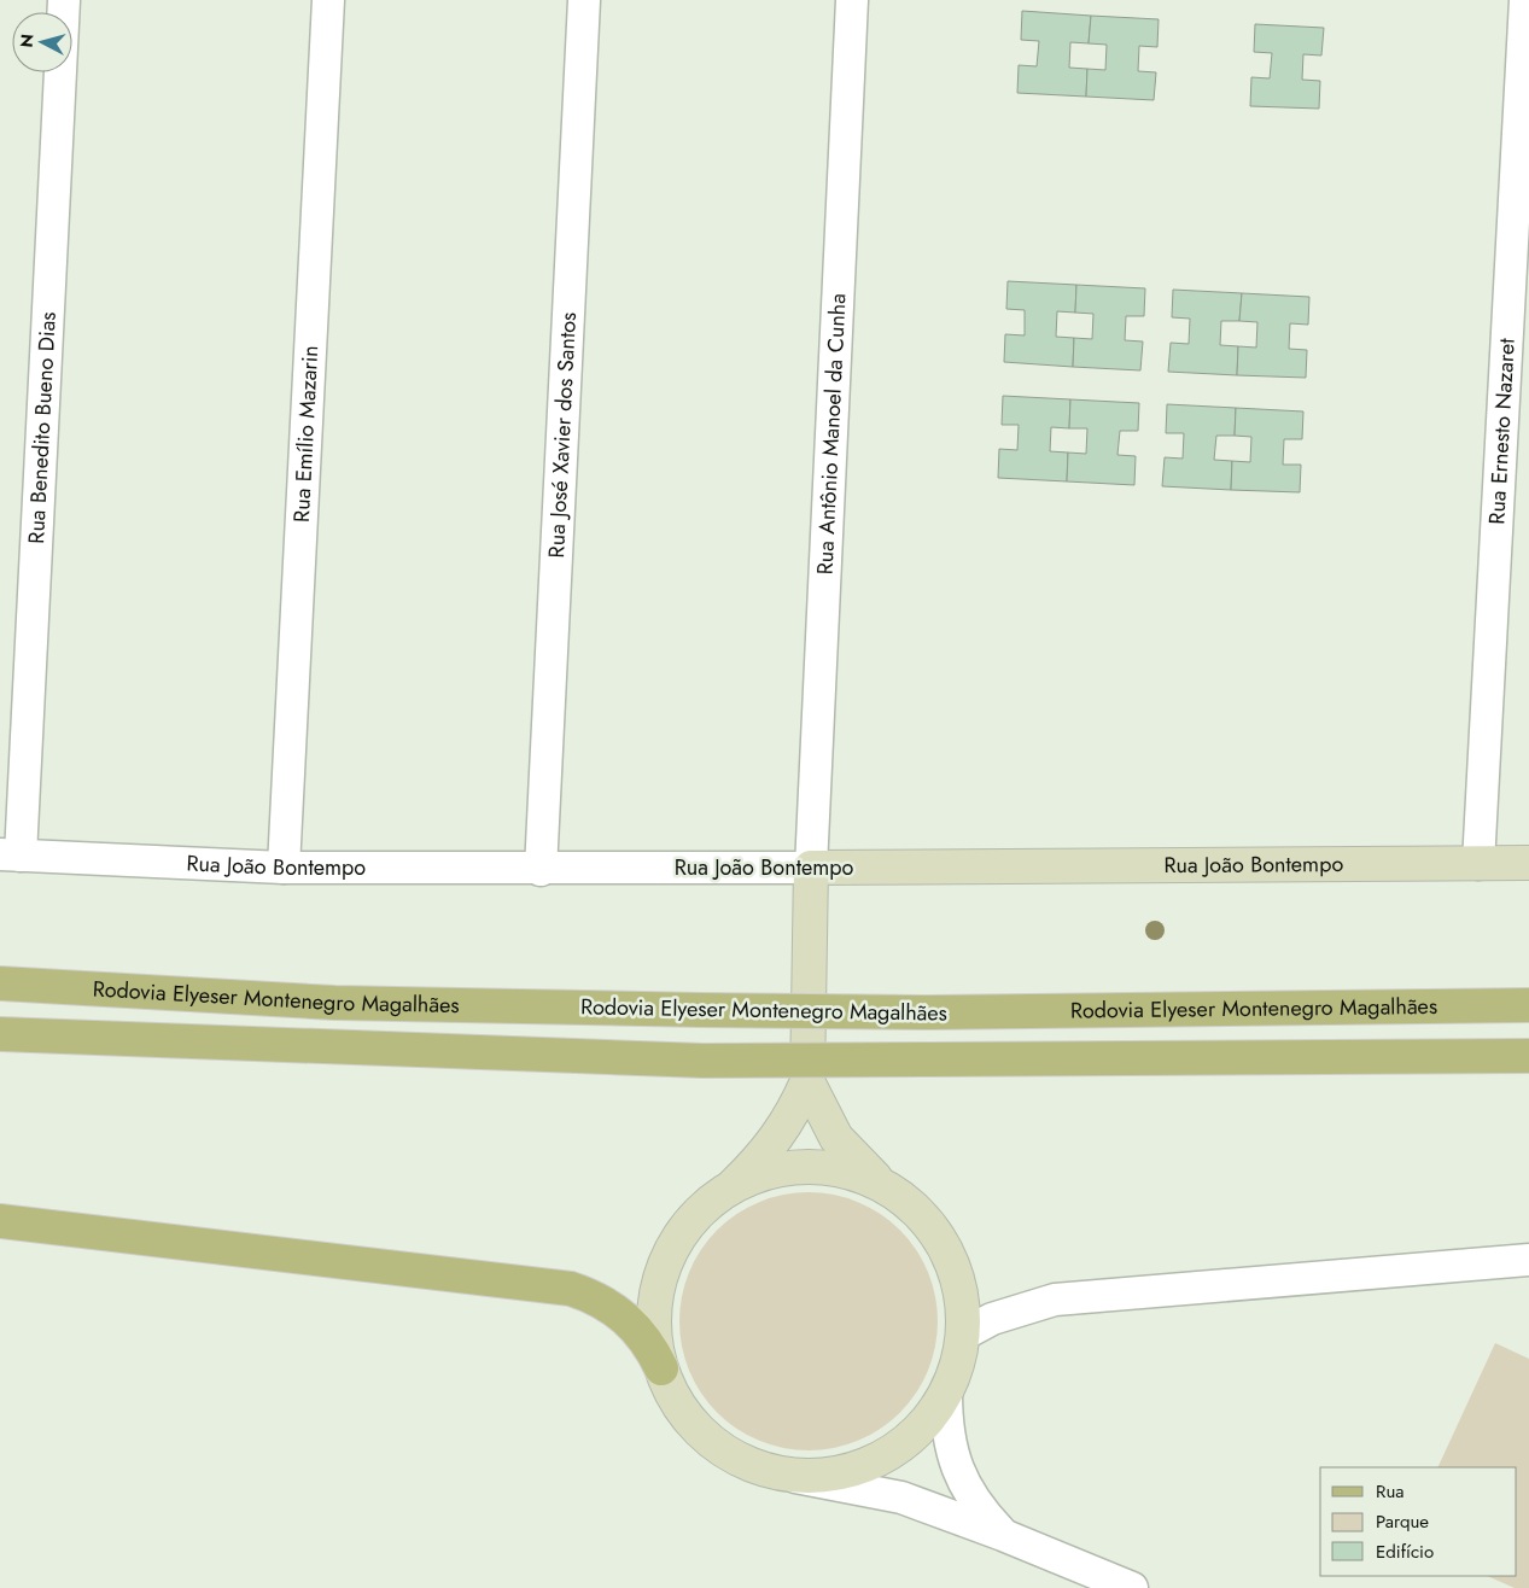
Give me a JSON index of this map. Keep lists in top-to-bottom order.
{
  "streets": {
    "main road": ["Rodovia Elyeser Montenegro Magalhães"],
    "street": [
      "Rua Benedito Bueno Dias",
      "Rua Ernesto Nazaret",
      "Rua Emílio Mazarin",
      "Rua José Xavier dos Santos",
      "Rua Antônio Manoel da Cunha",
      "Rua João Bontempo"
    ]
  },
  "crossings": [
    ["Rua Benedito Bueno Dias", "Rua João Bontempo"],
    ["Rua Ernesto Nazaret", "Rua João Bontempo"],
    ["Rua Emílio Mazarin", "Rua João Bontempo"],
    ["Rua José Xavier dos Santos", "Rua João Bontempo"],
    ["Rua Antônio Manoel da Cunha", "Rua João Bontempo"]
  ],
  "legend": ["Rua", "Parque", "Edifício"],
  "north": "left"
}
